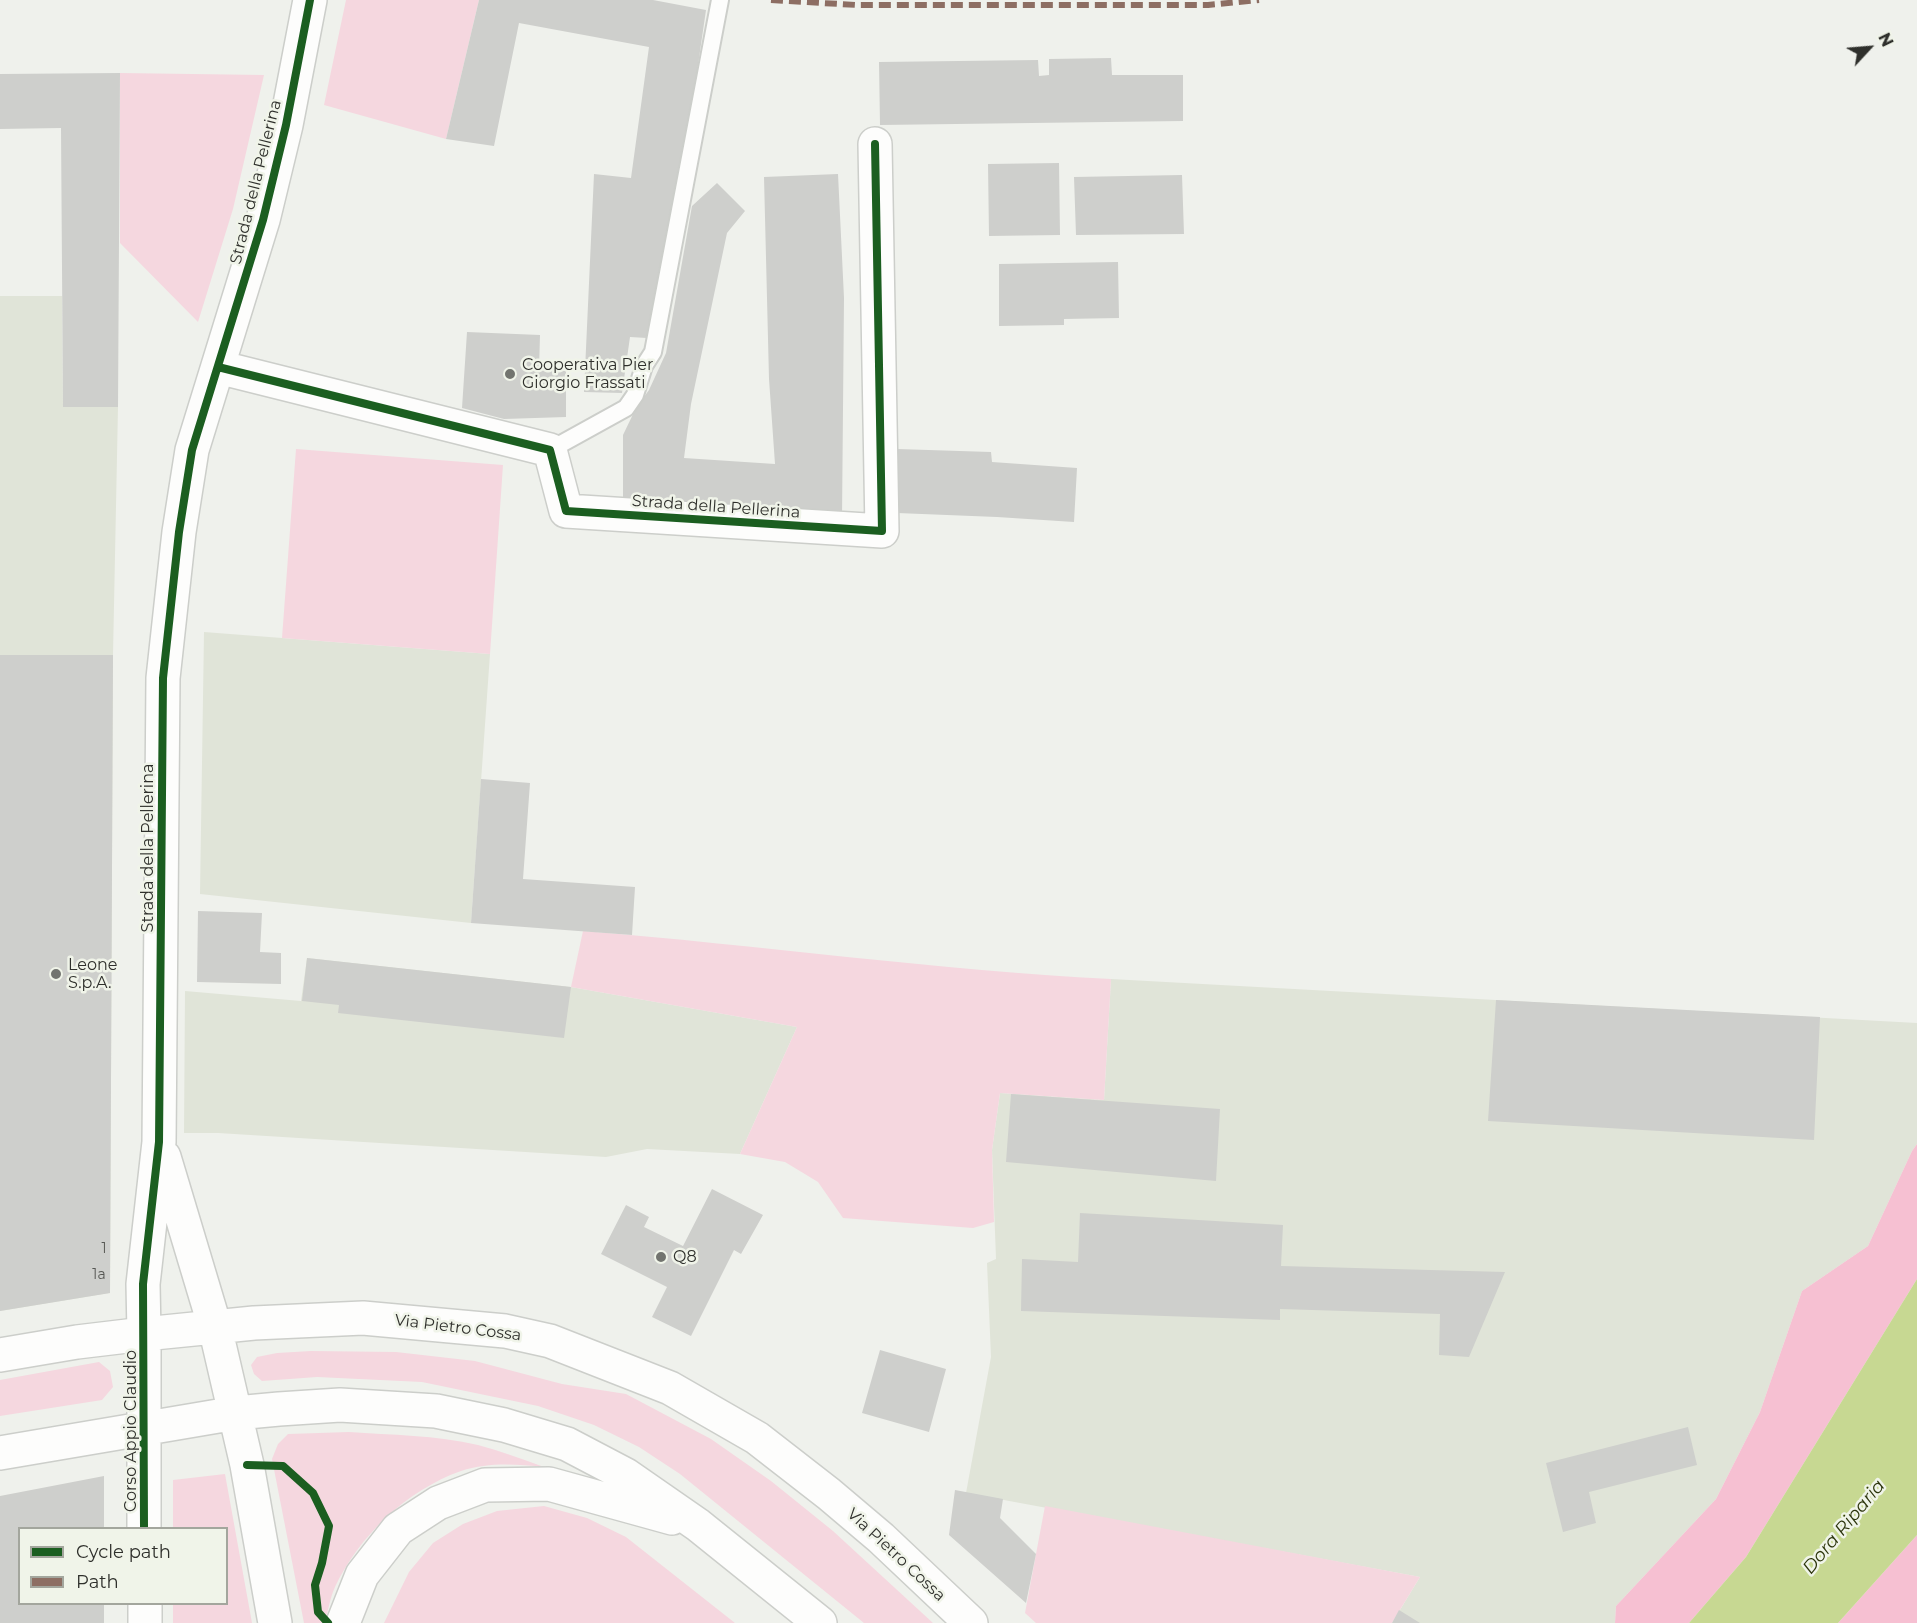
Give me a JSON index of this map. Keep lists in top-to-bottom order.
{
  "streets": {
    "street": ["Strada della Pellerina", "Via Pietro Cossa", "Corso Appio Claudio"]
  },
  "crossings": [
    ["Strada della Pellerina", "Via Pietro Cossa"],
    ["Strada della Pellerina", "Corso Appio Claudio"],
    ["Via Pietro Cossa", "Corso Appio Claudio"]
  ],
  "water": ["Dora Riparia"],
  "places": ["Cooperativa Pier Giorgio Frassati", "Leone S.p.A.", "Q8"],
  "house_numbers": ["1", "1a"],
  "legend": ["Cycle path", "Path"],
  "north": "top right"
}
